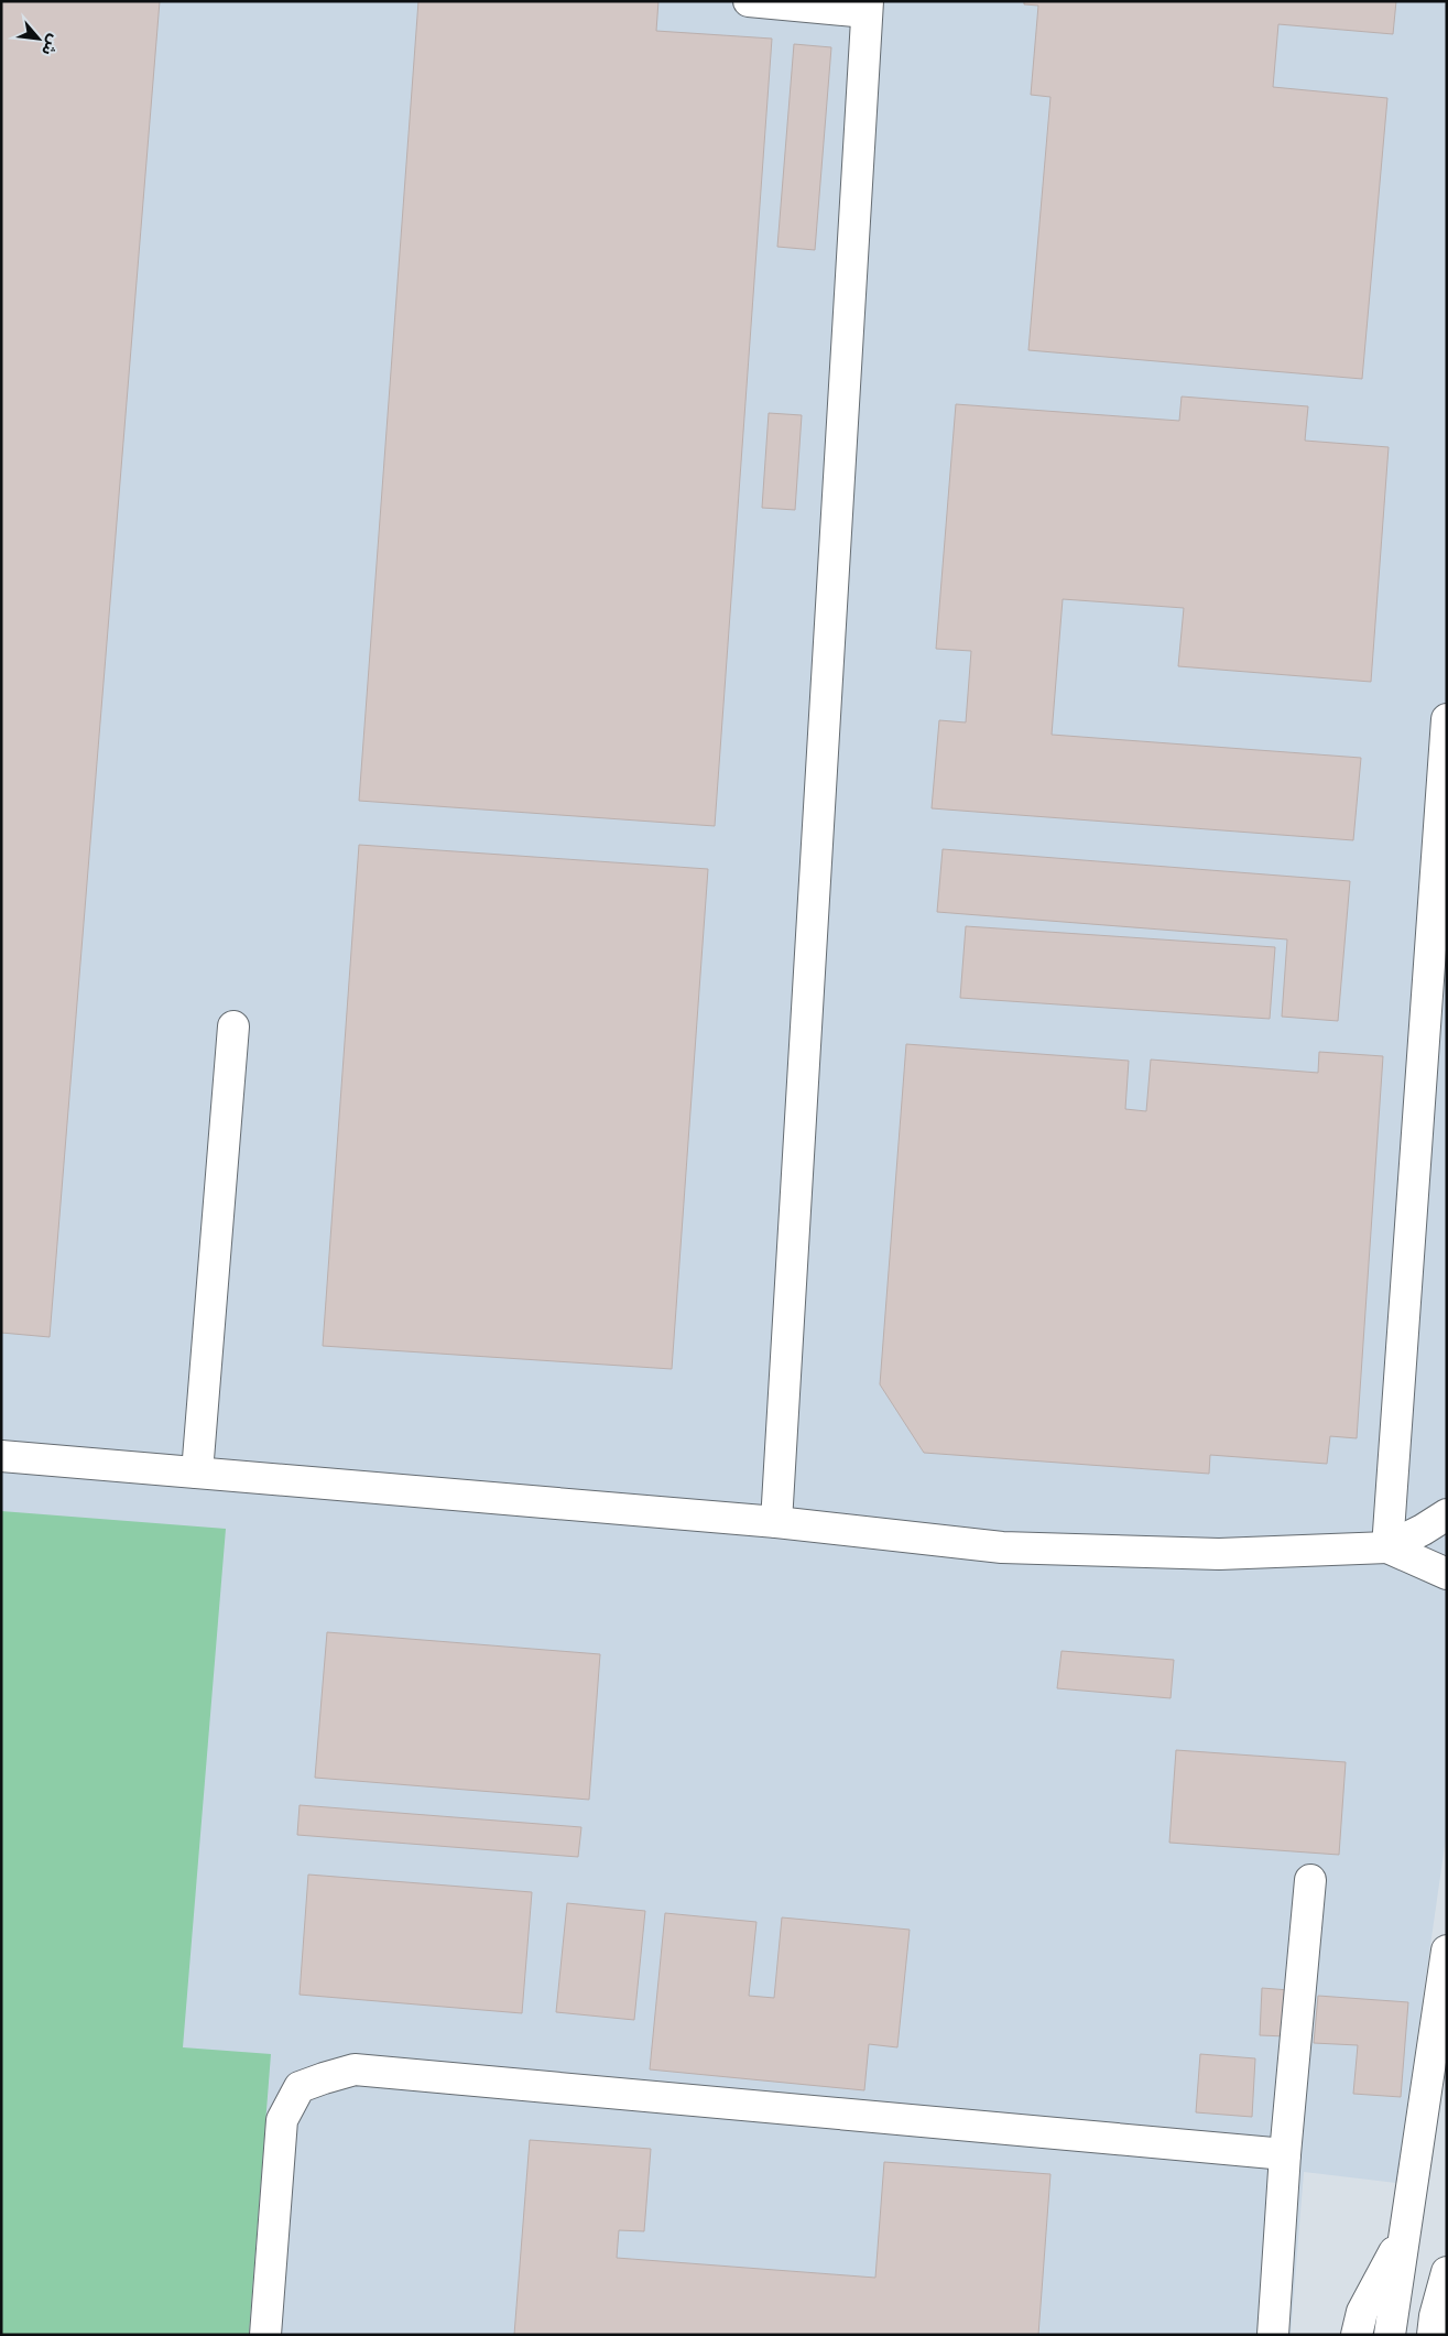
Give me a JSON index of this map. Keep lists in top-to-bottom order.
{
  "north": "bottom right"
}
